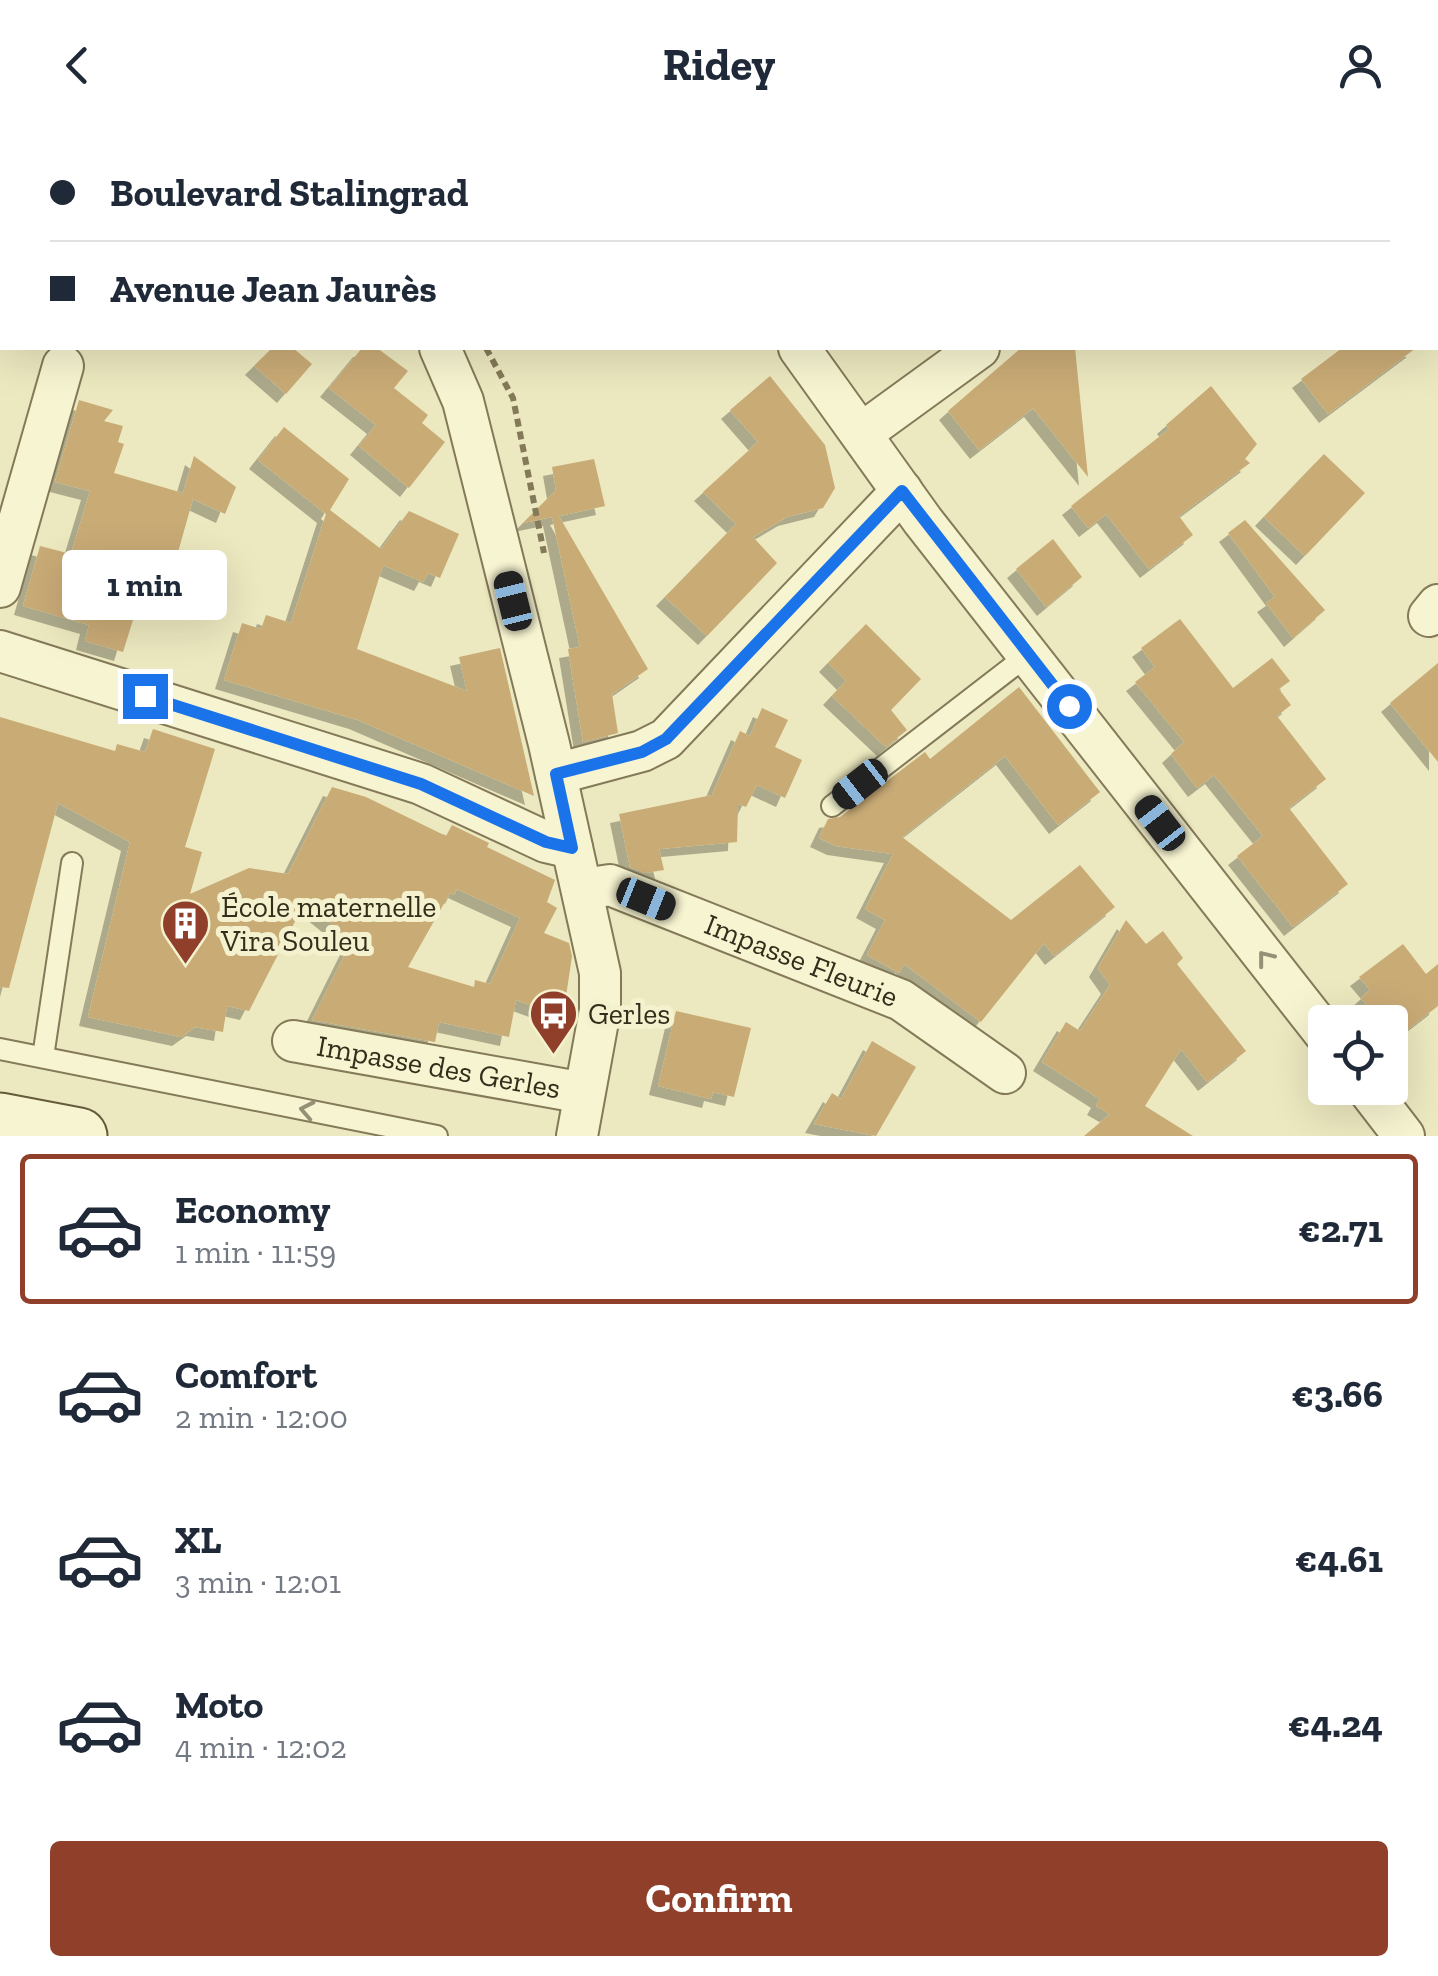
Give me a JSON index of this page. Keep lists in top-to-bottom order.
{
  "streets": {
    "street": ["Impasse Fleurie", "Impasse des Gerles"]
  },
  "places": {
    "building": ["École maternelle Vira Souleu"],
    "bus stop": ["Gerles"]
  },
  "page": {
    "header": "Ridey",
    "banner": ["Boulevard Stalingrad", "Avenue Jean Jaurès"],
    "bubble": "1 min",
    "list": [
      {
        "name": "Economy",
        "note": "1 min · 11:59",
        "value": "€2.71"
      },
      {
        "name": "Comfort",
        "note": "2 min · 12:00",
        "value": "€3.66"
      },
      {
        "name": "XL",
        "note": "3 min · 12:01",
        "value": "€4.61"
      },
      {
        "name": "Moto",
        "note": "4 min · 12:02",
        "value": "€4.24"
      }
    ],
    "buttons": "Confirm"
  }
}
